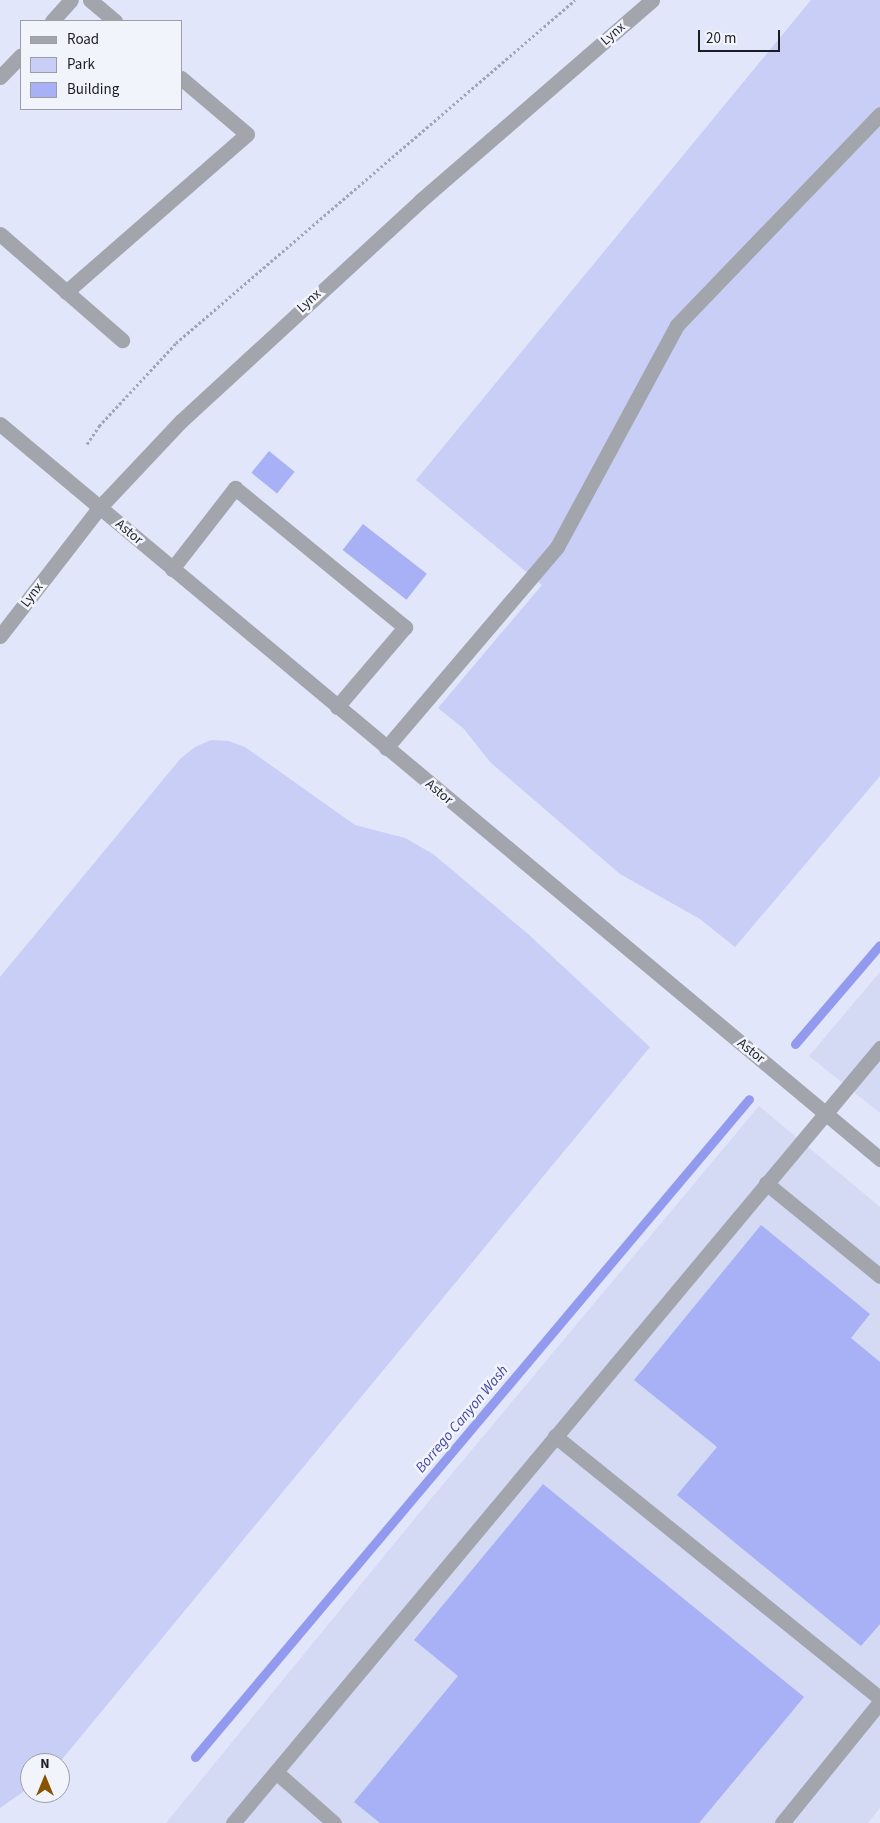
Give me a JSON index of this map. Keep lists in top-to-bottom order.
{
  "streets": {
    "street": ["Lynx", "Astor"]
  },
  "crossings": [
    ["Lynx", "Astor"]
  ],
  "water": ["Borrego Canyon Wash"],
  "legend": ["Road", "Park", "Building"],
  "scale_bar": "20 m",
  "north": "top"
}
